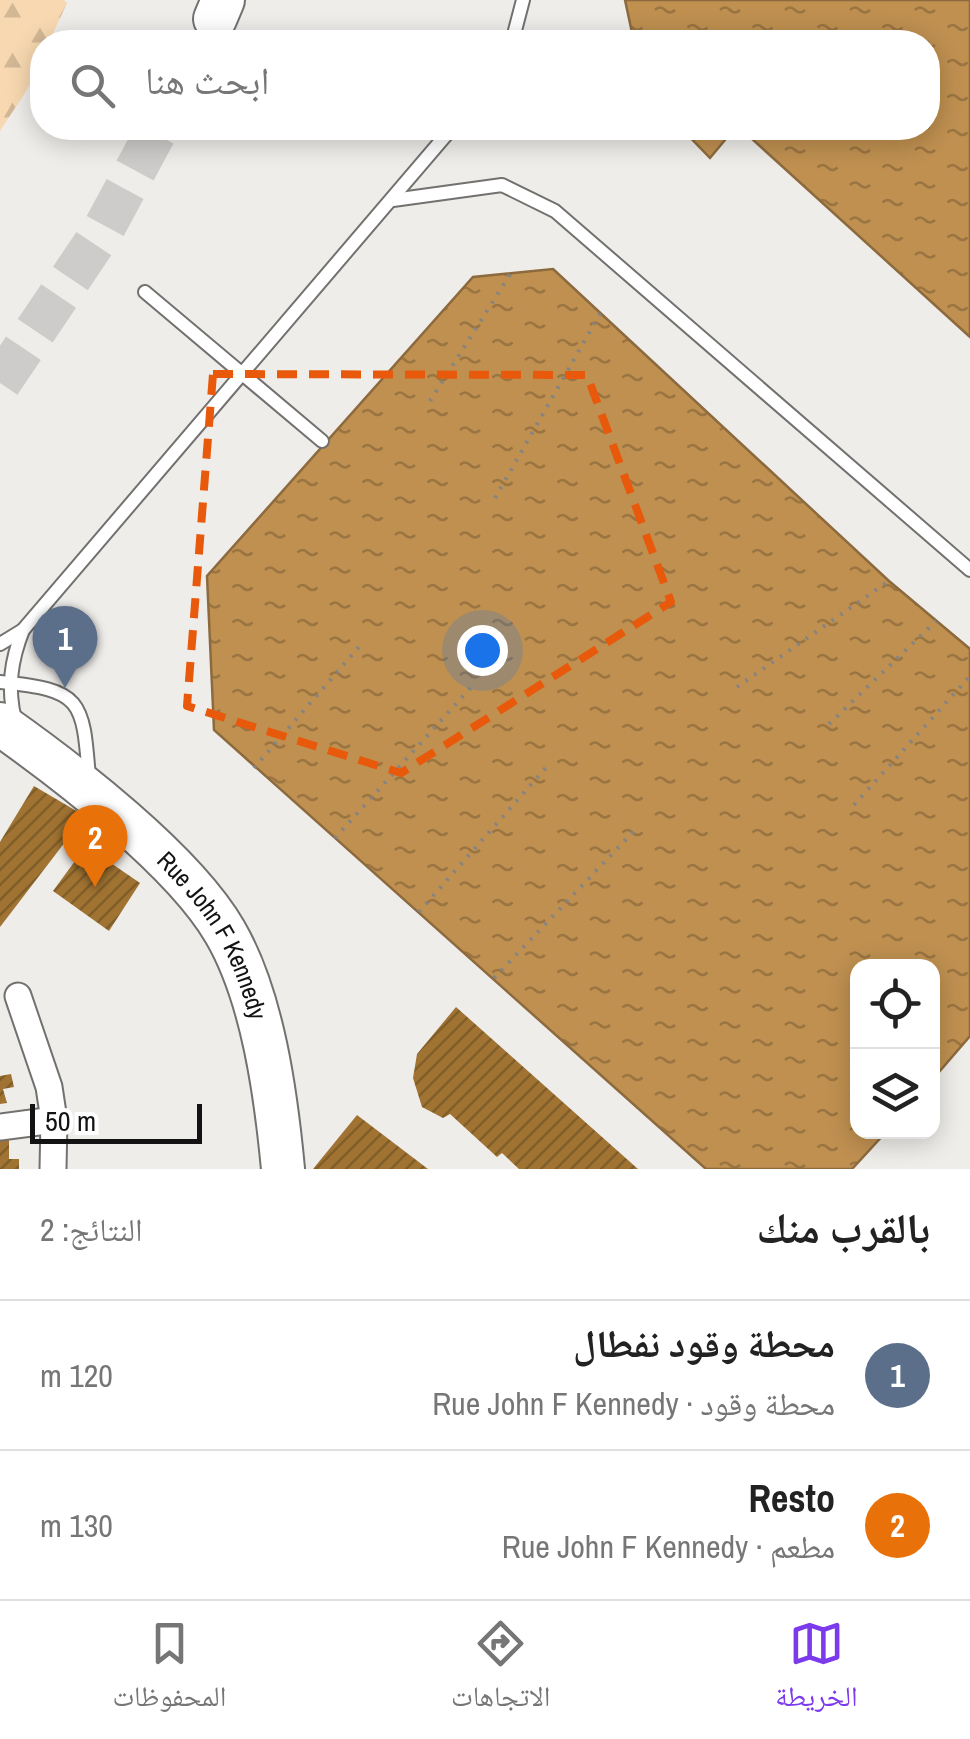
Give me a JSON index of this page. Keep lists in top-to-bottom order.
{
  "streets": {
    "main road": ["Rue John F Kennedy"]
  },
  "scale_bar": "50 m",
  "page": {
    "search": "ابحث هنا",
    "pins": ["1", "2"],
    "scale": "50 m",
    "heading": ["بالقرب منك", "النتائج: 2"],
    "list": [
      {
        "mark": "1",
        "name": "محطة وقود نفطال",
        "note": "محطة وقود · Rue John F Kennedy",
        "value": "120 m"
      },
      {
        "mark": "2",
        "name": "Resto",
        "note": "مطعم · Rue John F Kennedy",
        "value": "130 m"
      }
    ],
    "nav": ["الخريطة", "الاتجاهات", "المحفوظات"]
  }
}
